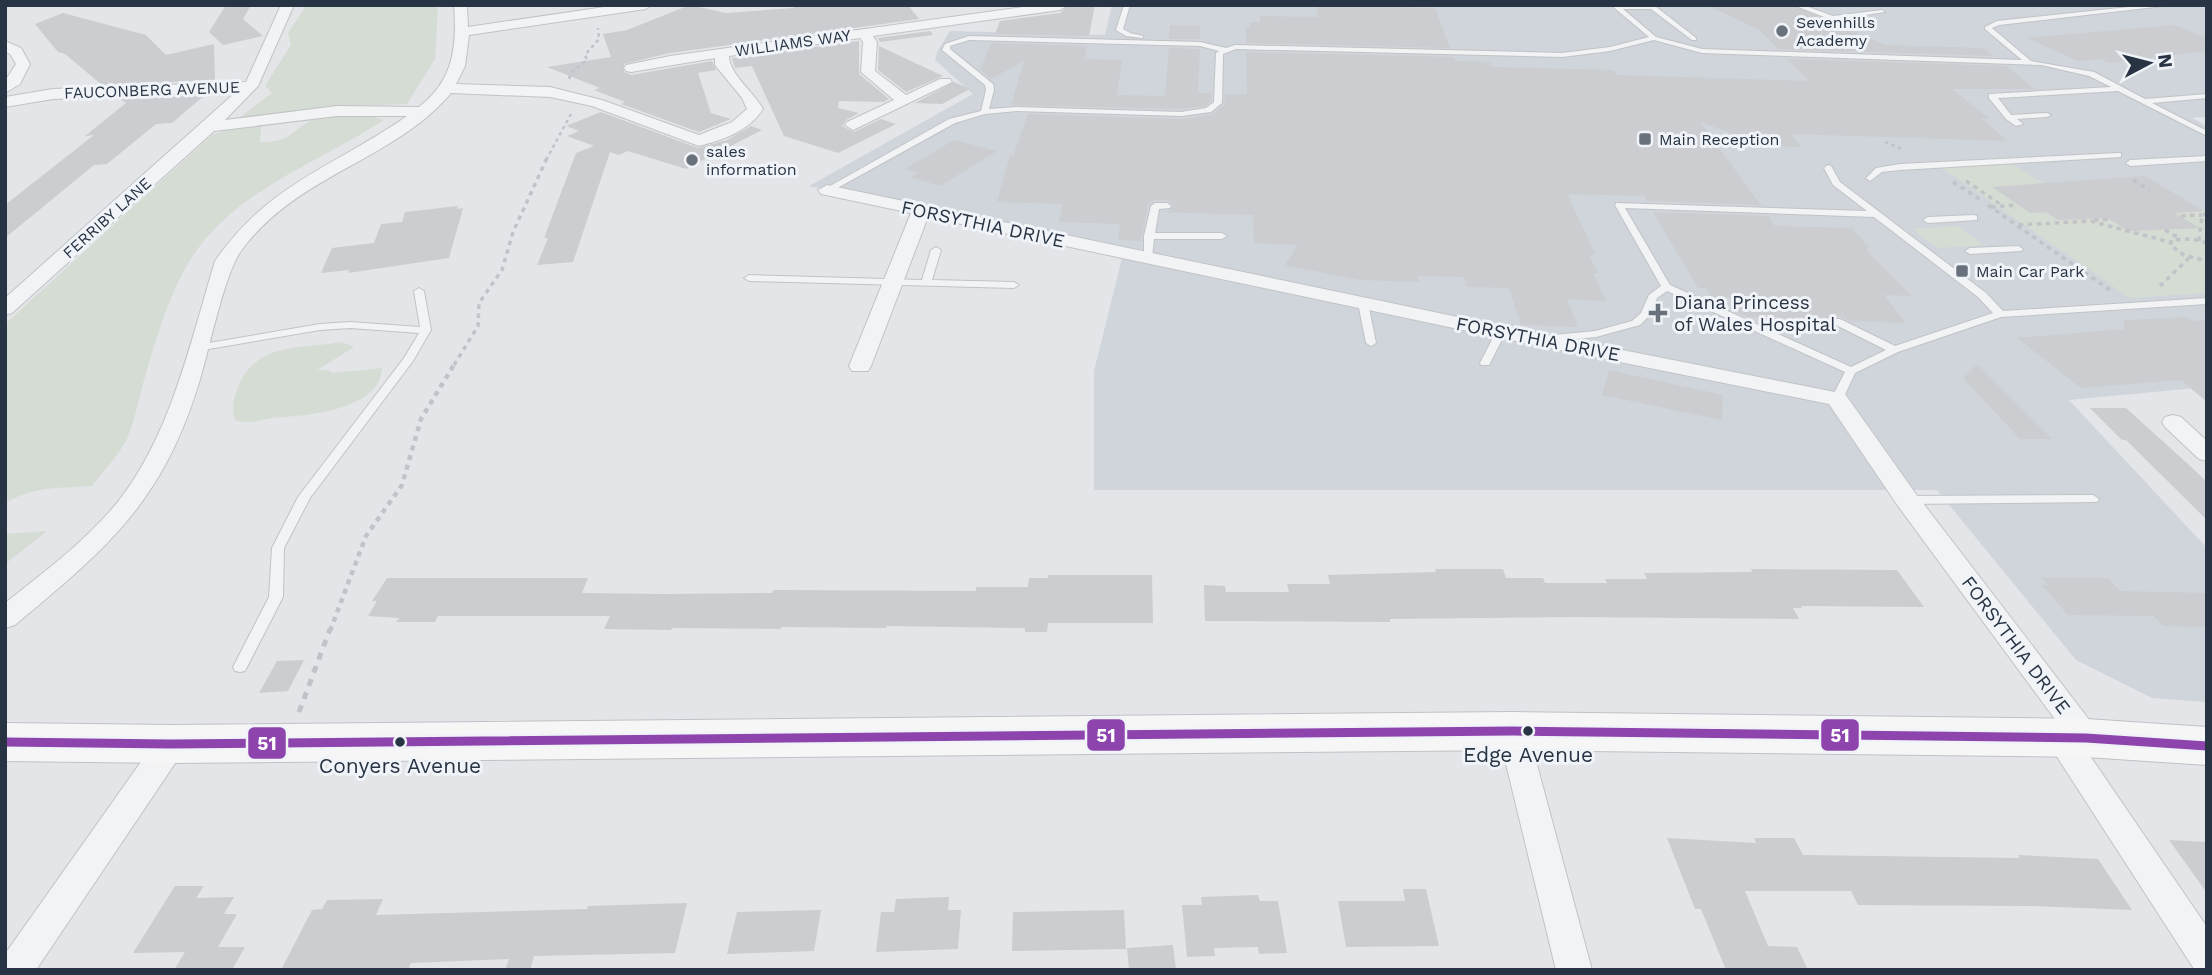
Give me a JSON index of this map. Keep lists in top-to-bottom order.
{
  "streets": {
    "street": [
      "WILLIAMS WAY",
      "FAUCONBERG AVENUE",
      "FERRIBY LANE",
      "FORSYTHIA DRIVE"
    ]
  },
  "crossings": [
    ["FAUCONBERG AVENUE", "FERRIBY LANE"]
  ],
  "places": {
    "other": [
      "Sevenhills Academy",
      "sales information",
      "Edge Avenue",
      "Conyers Avenue"
    ],
    "transit": ["Main Reception", "Main Car Park"],
    "health": ["Diana Princess of Wales Hospital"]
  },
  "lines": ["transit line 51"],
  "north": "right"
}
